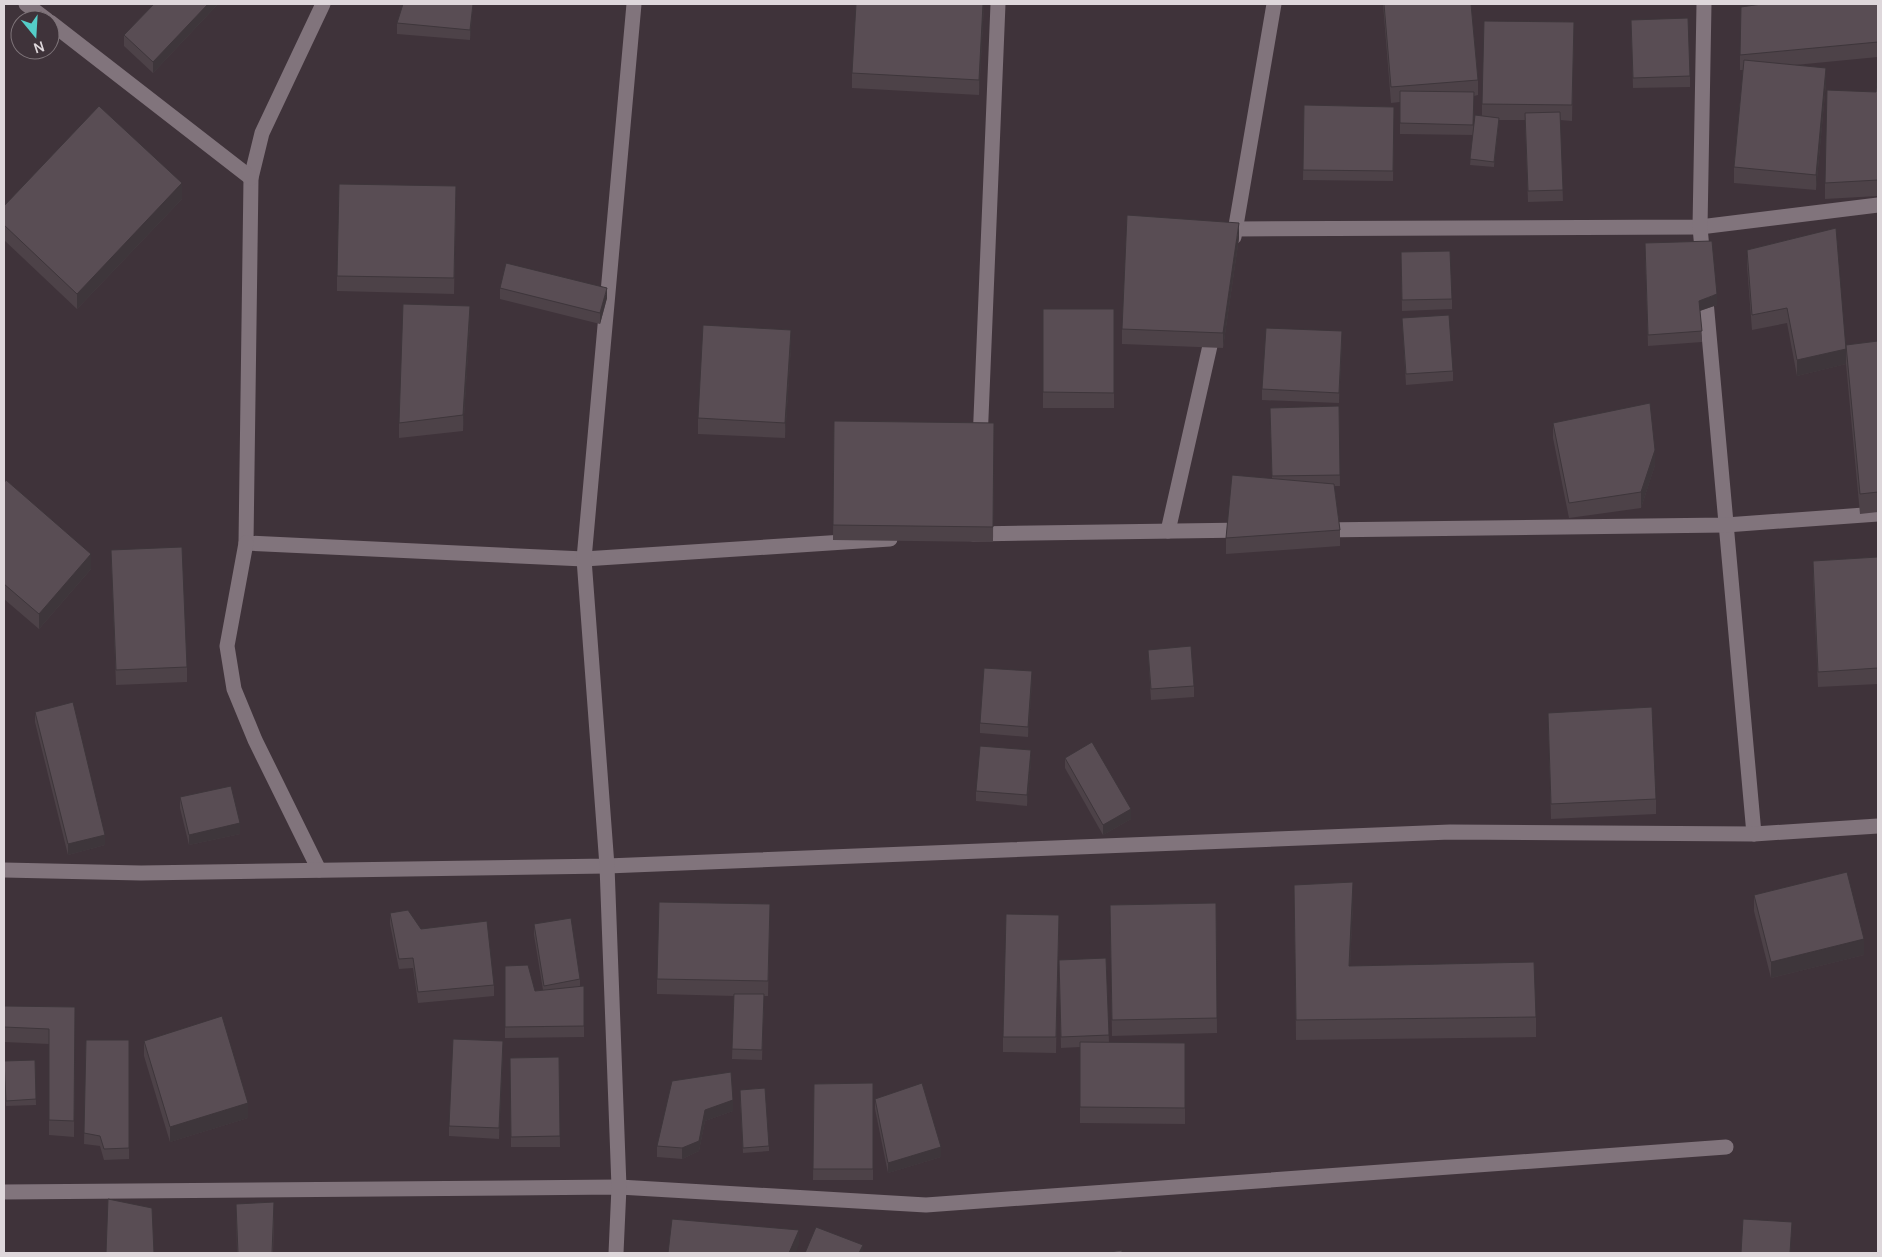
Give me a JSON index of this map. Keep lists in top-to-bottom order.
{
  "north": "bottom"
}
